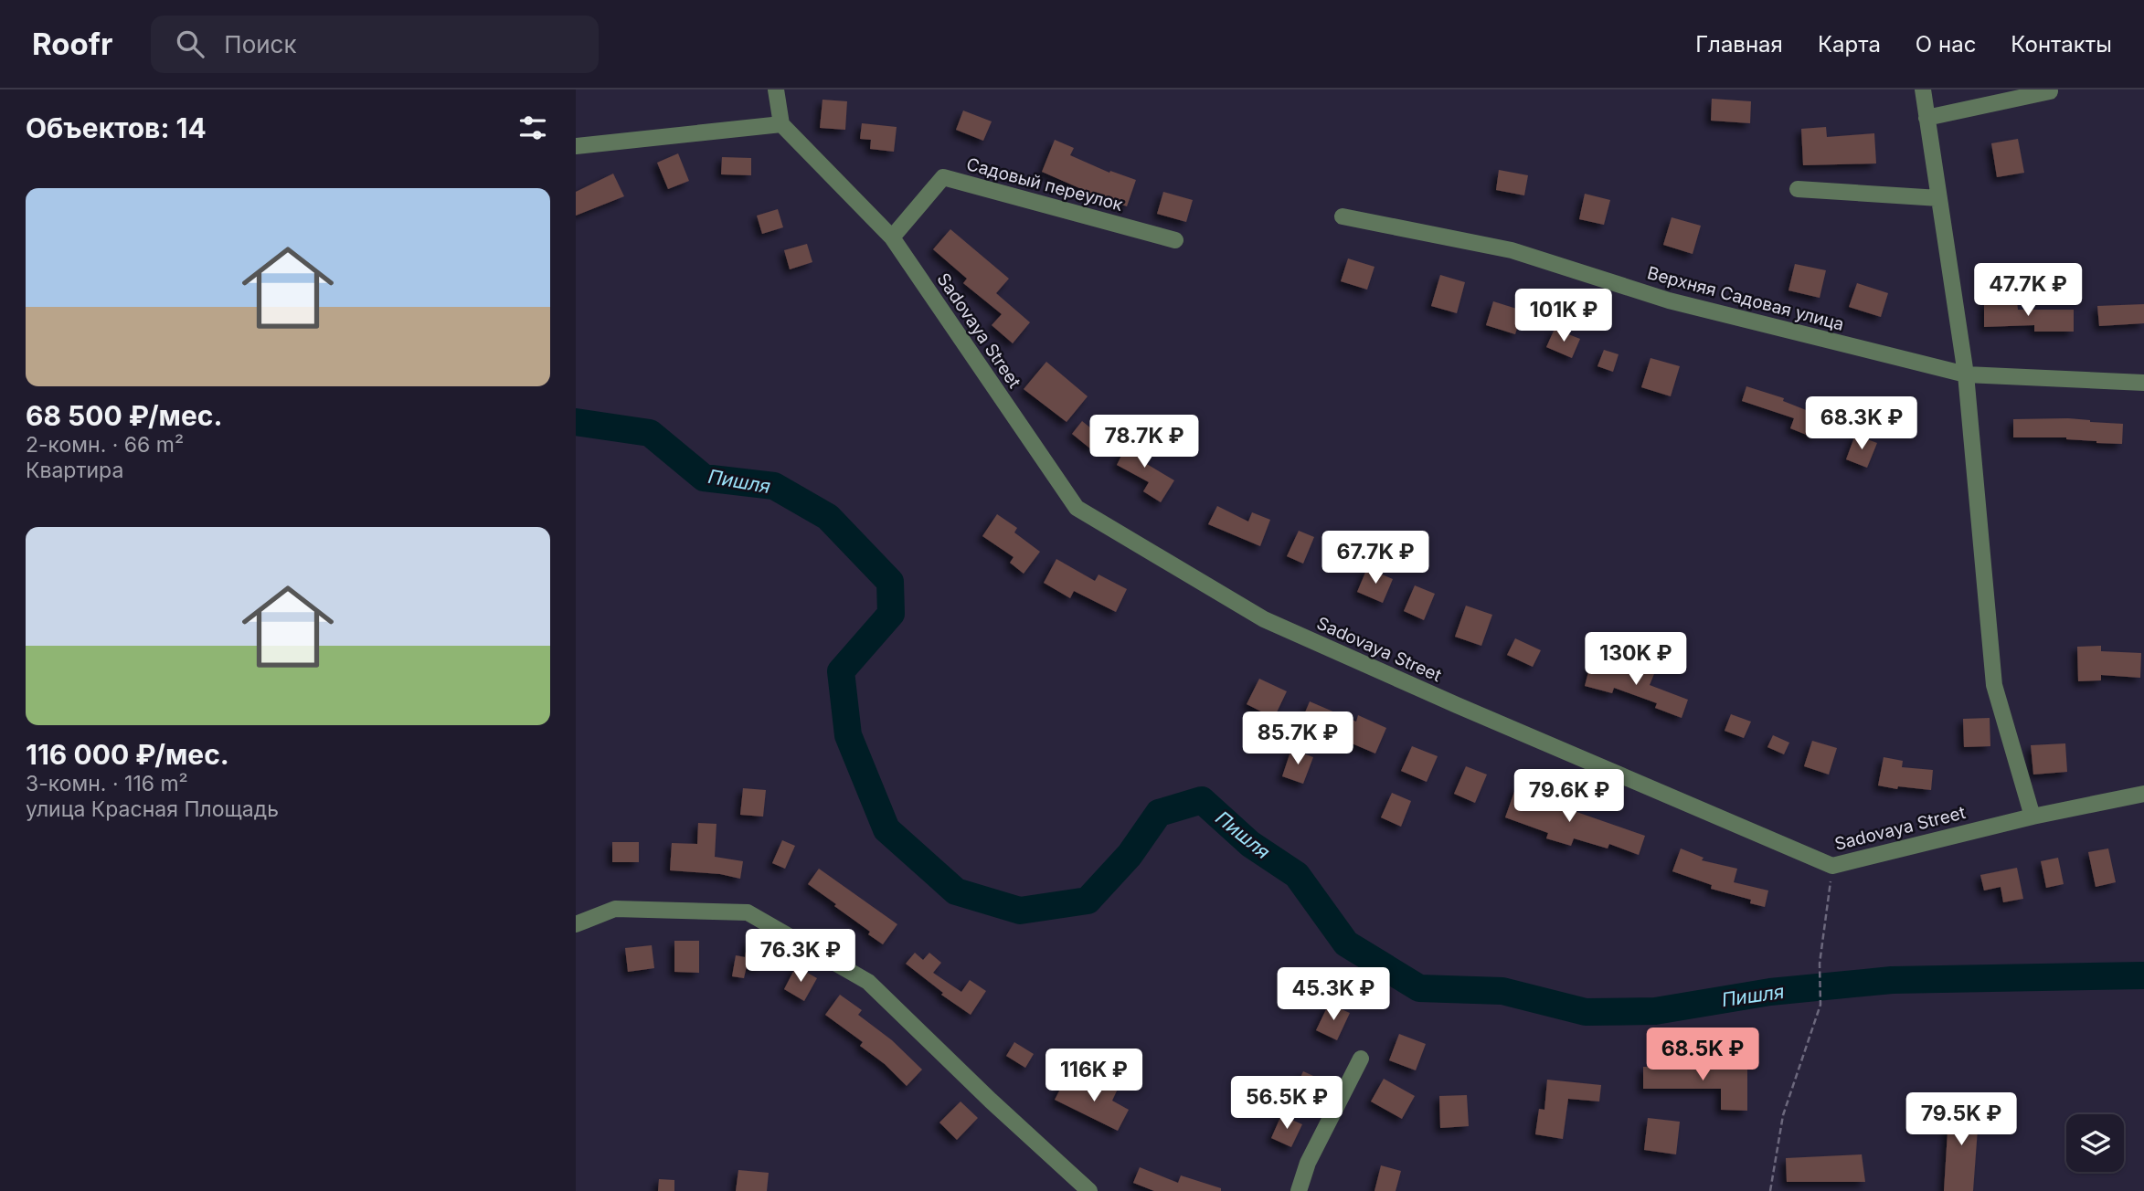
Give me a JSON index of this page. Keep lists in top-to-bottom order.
{
  "streets": {
    "street": ["Садовый переулок", "Верхняя Садовая улица", "Sadovaya Street"]
  },
  "crossings": [
    ["Садовый переулок", "Sadovaya Street"]
  ],
  "water": ["Пишля"],
  "page": {
    "header": "Roofr",
    "search": "Поиск",
    "nav": [
      "Главная",
      "Карта",
      "О нас",
      "Контакты"
    ],
    "heading": "Объектов: 14",
    "list": [
      {
        "name": "68 500 ₽/мес.",
        "note": "2-комн. · 66 m² · Квартира"
      },
      {
        "name": "116 000 ₽/мес.",
        "note": "3-комн. · 116 m² · улица Красная Площадь"
      }
    ],
    "price": [
      "47.7K ₽",
      "101K ₽",
      "68.3K ₽",
      "78.7K ₽",
      "67.7K ₽",
      "130K ₽",
      "85.7K ₽",
      "79.6K ₽",
      "76.3K ₽",
      "45.3K ₽",
      "68.5K ₽",
      "116K ₽",
      "56.5K ₽",
      "79.5K ₽"
    ]
  }
}
